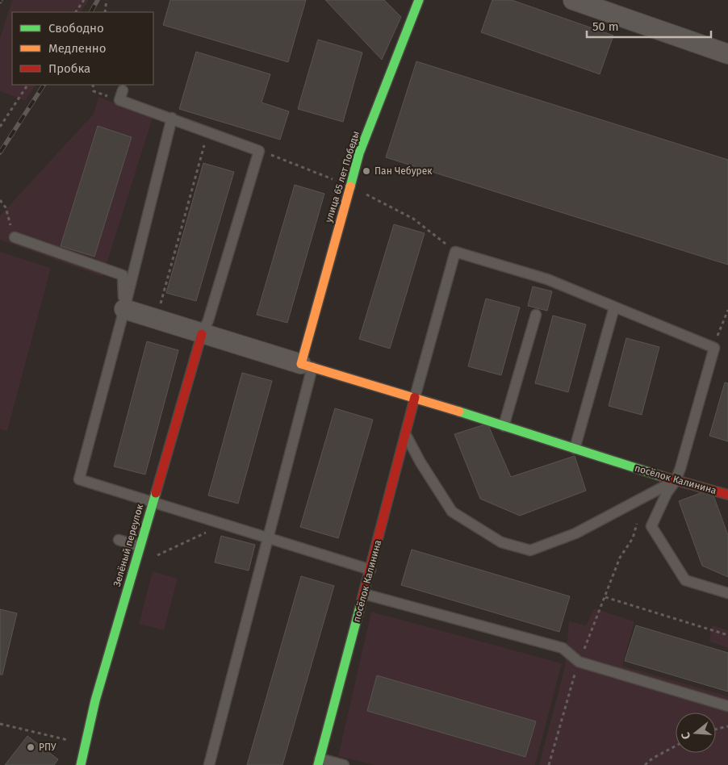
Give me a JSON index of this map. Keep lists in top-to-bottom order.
{
  "streets": {
    "street": ["улица 65 лет Победы", "посёлок Калинина", "Зелёный переулок"]
  },
  "crossings": [
    ["улица 65 лет Победы", "посёлок Калинина"],
    ["посёлок Калинина", "Зелёный переулок"]
  ],
  "places": ["Пан Чебурек", "РПУ"],
  "legend": ["Свободно", "Медленно", "Пробка"],
  "scale_bar": "50 m",
  "north": "left"
}
